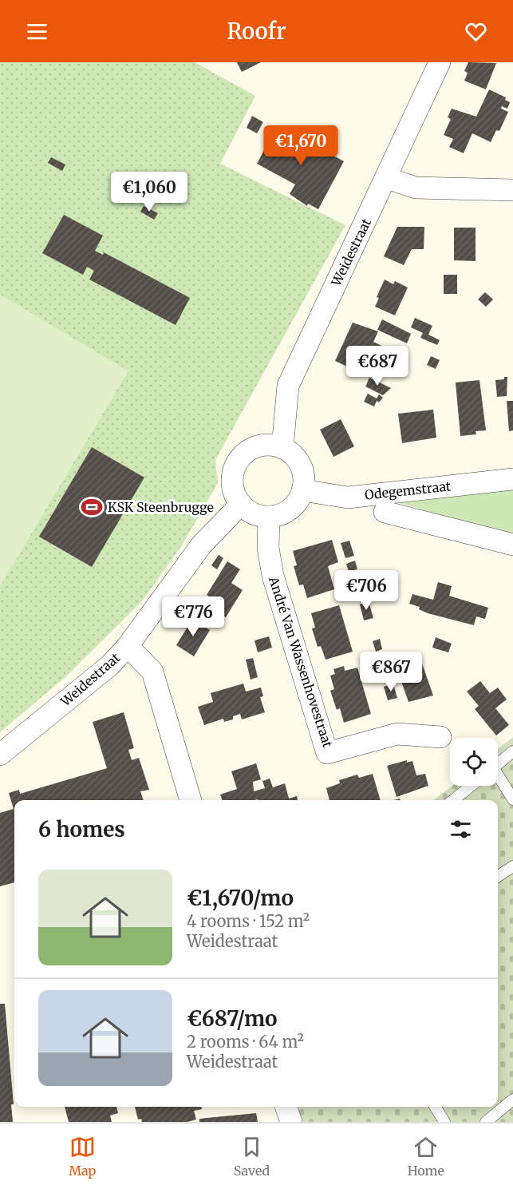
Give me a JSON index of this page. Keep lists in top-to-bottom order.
{
  "streets": {
    "street": ["Weidestraat", "Odegemstraat", "André Van Wassenhovestraat"]
  },
  "crossings": [
    ["Weidestraat", "Odegemstraat"],
    ["Weidestraat", "André Van Wassenhovestraat"],
    ["Odegemstraat", "André Van Wassenhovestraat"]
  ],
  "places": {
    "sports": ["KSK Steenbrugge"]
  },
  "page": {
    "header": "Roofr",
    "price": [
      "€1,670",
      "€1,060",
      "€687",
      "€706",
      "€776",
      "€867"
    ],
    "heading": "6 homes",
    "list": [
      {
        "name": "€1,670/mo",
        "note": "4 rooms · 152 m² · Weidestraat"
      },
      {
        "name": "€687/mo",
        "note": "2 rooms · 64 m² · Weidestraat"
      }
    ],
    "tabs": ["Map", "Saved", "Home"]
  }
}
